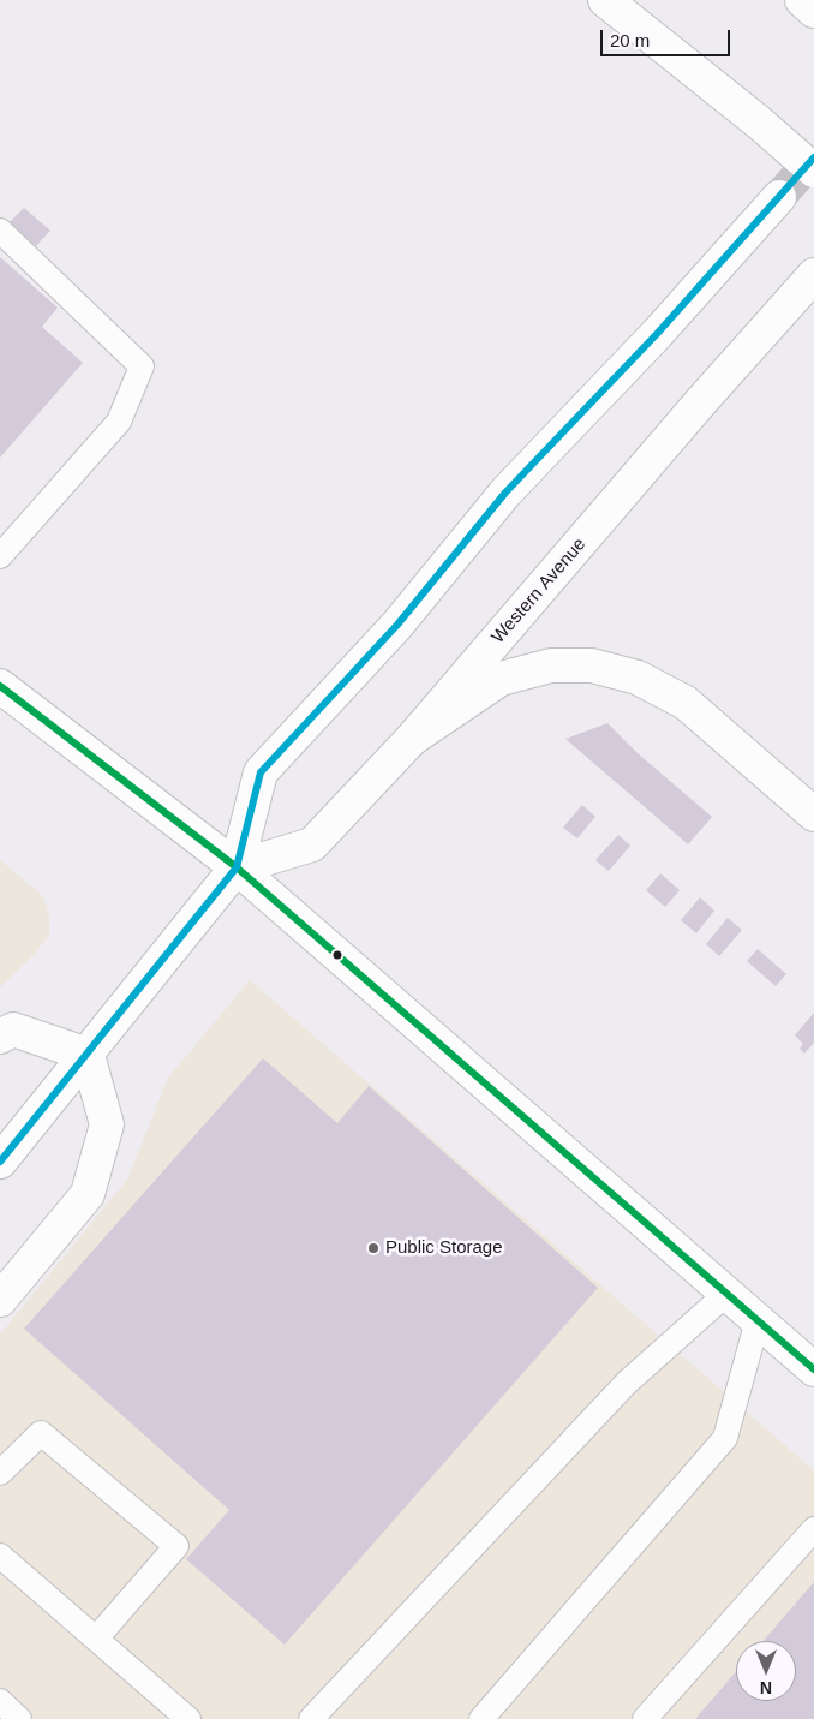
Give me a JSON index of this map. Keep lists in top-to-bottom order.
{
  "streets": {
    "main road": ["Western Avenue"]
  },
  "places": ["Public Storage"],
  "scale_bar": "20 m",
  "north": "bottom"
}
